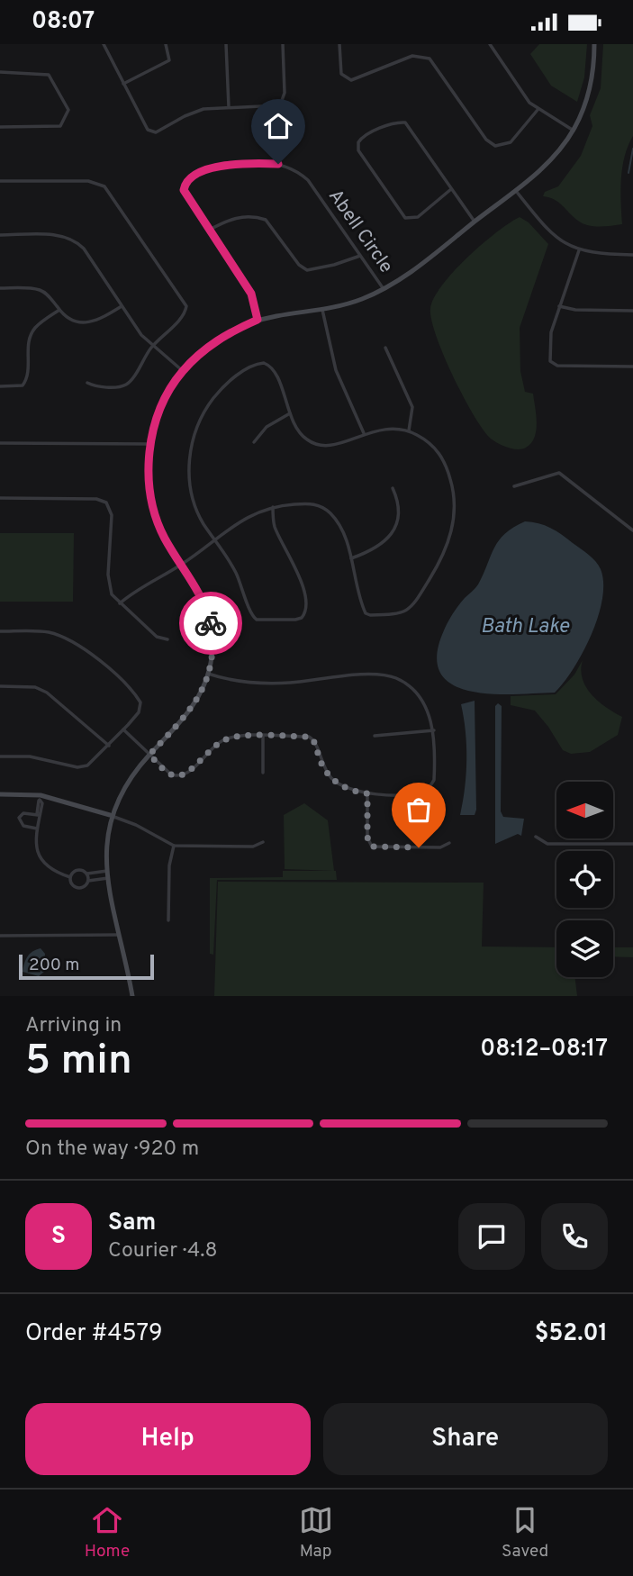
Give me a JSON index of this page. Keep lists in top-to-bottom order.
{
  "streets": {
    "street": ["Abell Circle"]
  },
  "water": ["Bath Lake"],
  "scale_bar": "200 m",
  "north": "left",
  "page": {
    "status": "08:07",
    "scale": "200 m",
    "heading": ["5 min", "Arriving in", "08:12–08:17"],
    "panel": [
      "Sam",
      "Courier · 4.8",
      "Order #4579",
      "$52.01"
    ],
    "bar": "On the way · 920 m",
    "round": "S",
    "buttons": ["Help", "Share"],
    "tabs": ["Home", "Map", "Saved"]
  }
}
